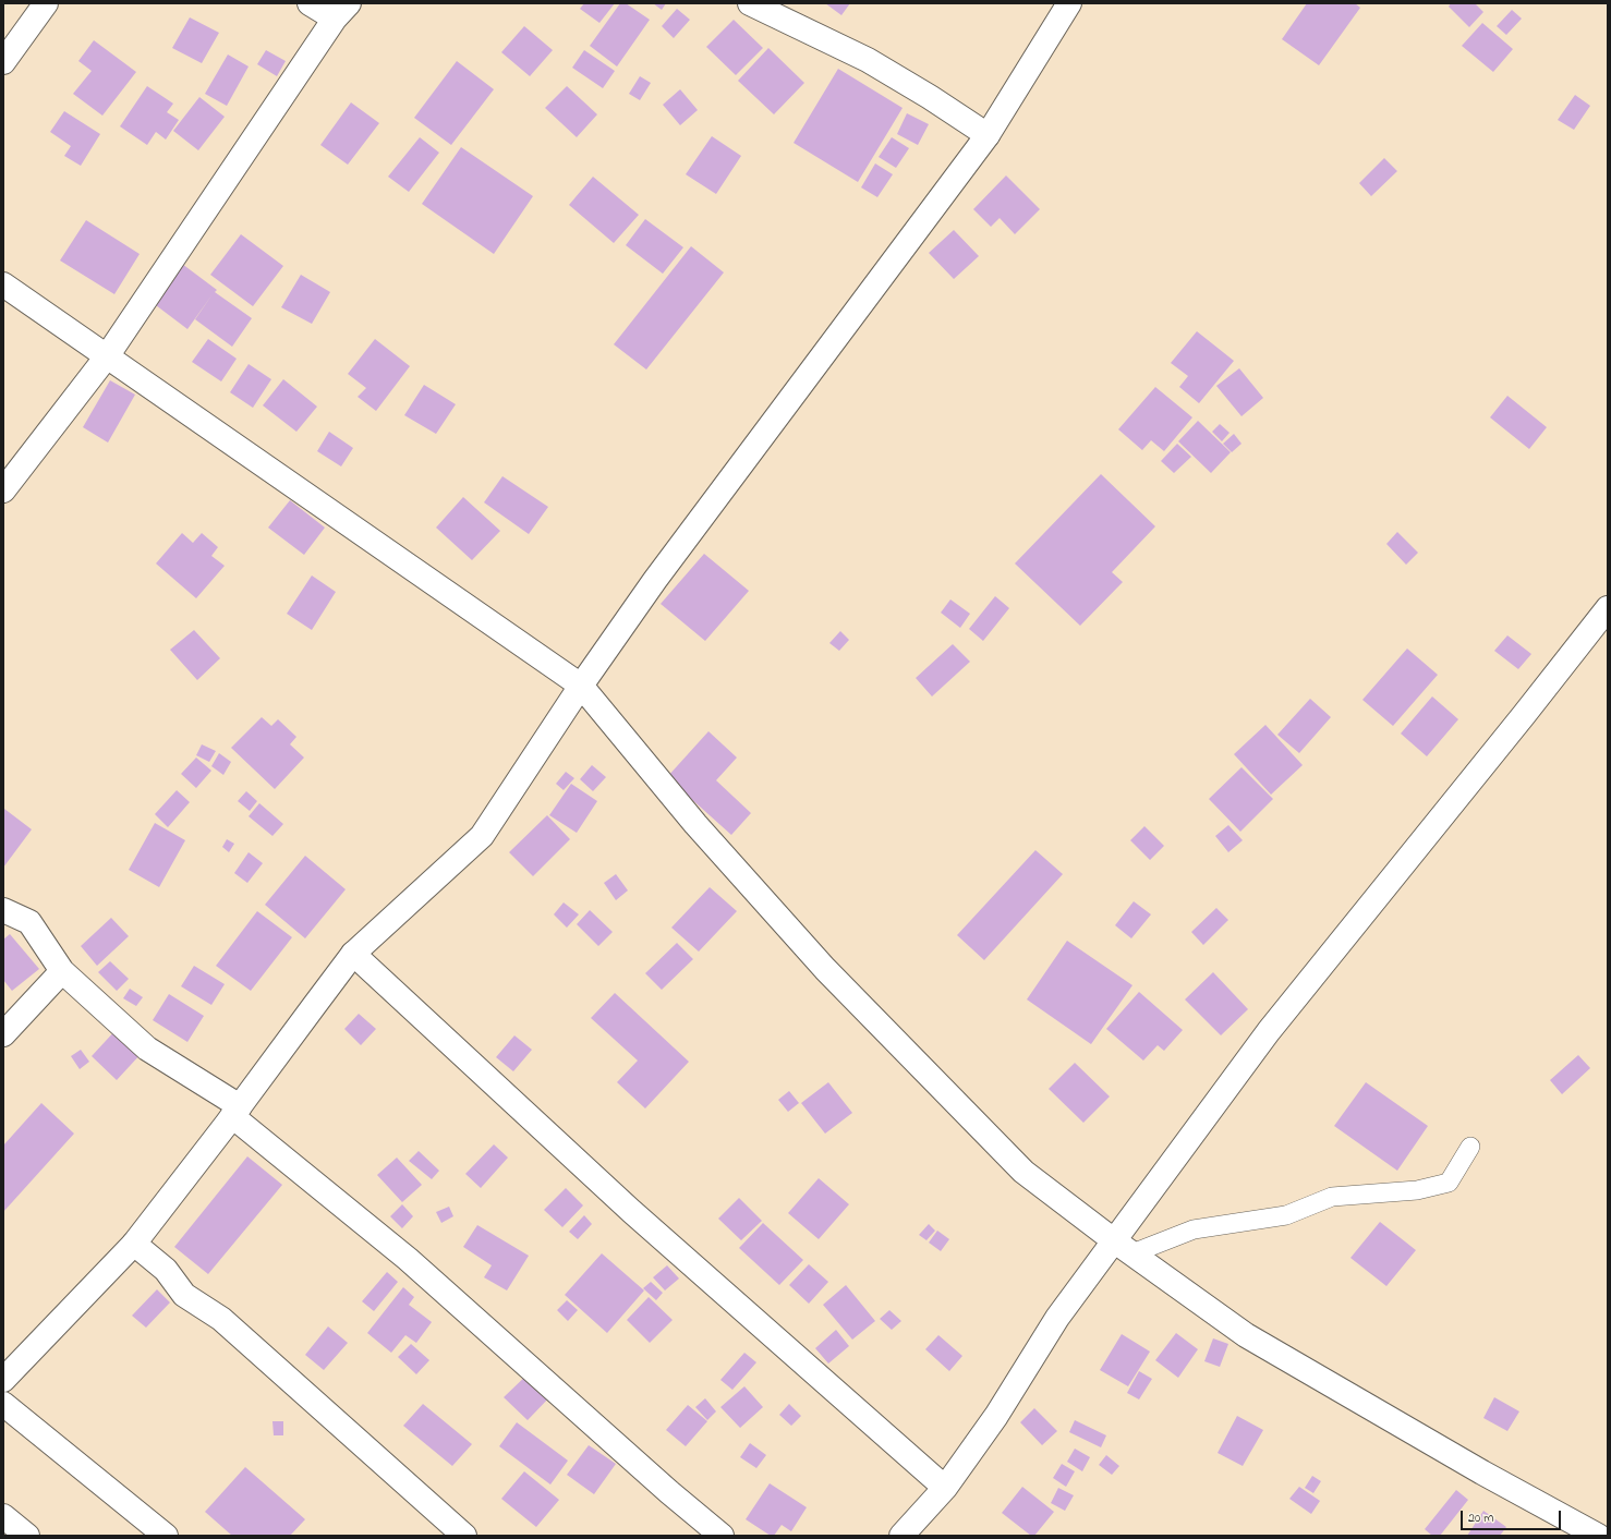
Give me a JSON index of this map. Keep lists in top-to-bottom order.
{
  "scale_bar": "20 m"
}
